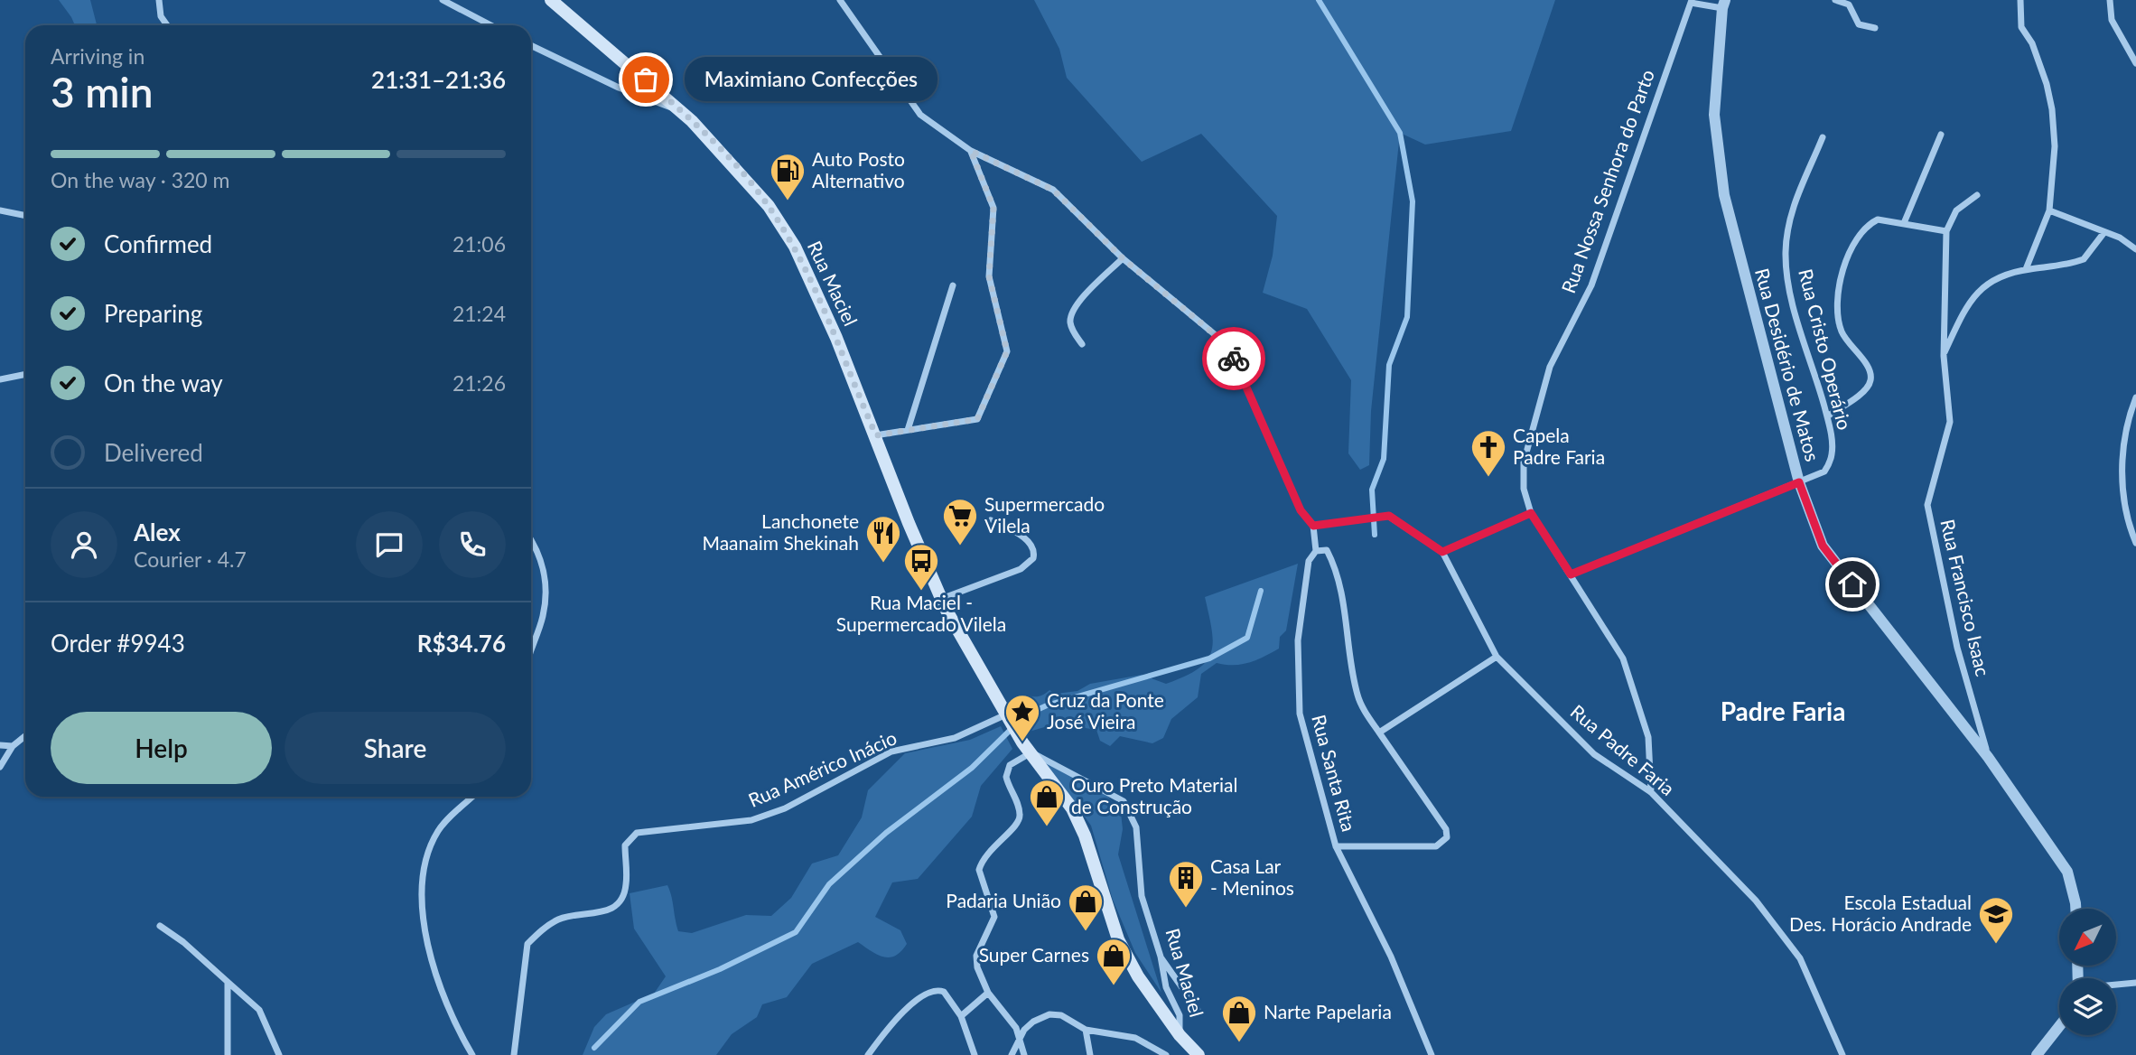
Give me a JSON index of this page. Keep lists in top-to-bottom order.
{
  "streets": {
    "main road": ["Rua Maciel"],
    "street": [
      "Rua Nossa Senhora do Parto",
      "Rua Cristo Operário",
      "Rua Desidério de Matos",
      "Rua Francisco Isaac",
      "Rua Padre Faria",
      "Rua Américo Inácio",
      "Rua Santa Rita"
    ]
  },
  "crossings": [
    ["Rua Nossa Senhora do Parto", "Rua Padre Faria"],
    ["Rua Maciel", "Rua Américo Inácio"],
    ["Rua Cristo Operário", "Rua Desidério de Matos"],
    ["Rua Desidério de Matos", "Rua Francisco Isaac"],
    ["Rua Padre Faria", "Rua Santa Rita"]
  ],
  "districts": ["Padre Faria"],
  "places": {
    "other": ["Maximiano Confecções"],
    "fuel station": ["Auto Posto Alternativo"],
    "church": ["Capela Padre Faria"],
    "supermarket": ["Supermercado Vilela"],
    "restaurant": ["Lanchonete Maanaim Shekinah"],
    "bus stop": ["Rua Maciel - Supermercado Vilela"],
    "place": ["Cruz da Ponte José Vieira"],
    "shop": [
      "Ouro Preto Material de Construção",
      "Padaria União",
      "Super Carnes",
      "Narte Papelaria"
    ],
    "building": ["Casa Lar - Meninos"],
    "school or university": ["Escola Estadual Des. Horácio Andrade"]
  },
  "north": "bottom left",
  "page": {
    "heading": ["3 min", "Arriving in", "21:31–21:36"],
    "panel": [
      "Alex",
      "Courier · 4.7",
      "Order #9943",
      "R$34.76"
    ],
    "bubble": "Maximiano Confecções",
    "bar": "On the way · 320 m",
    "list": [
      ["Confirmed", "21:06"],
      ["Preparing", "21:24"],
      ["On the way", "21:26"],
      "Delivered"
    ],
    "buttons": ["Help", "Share"]
  }
}
